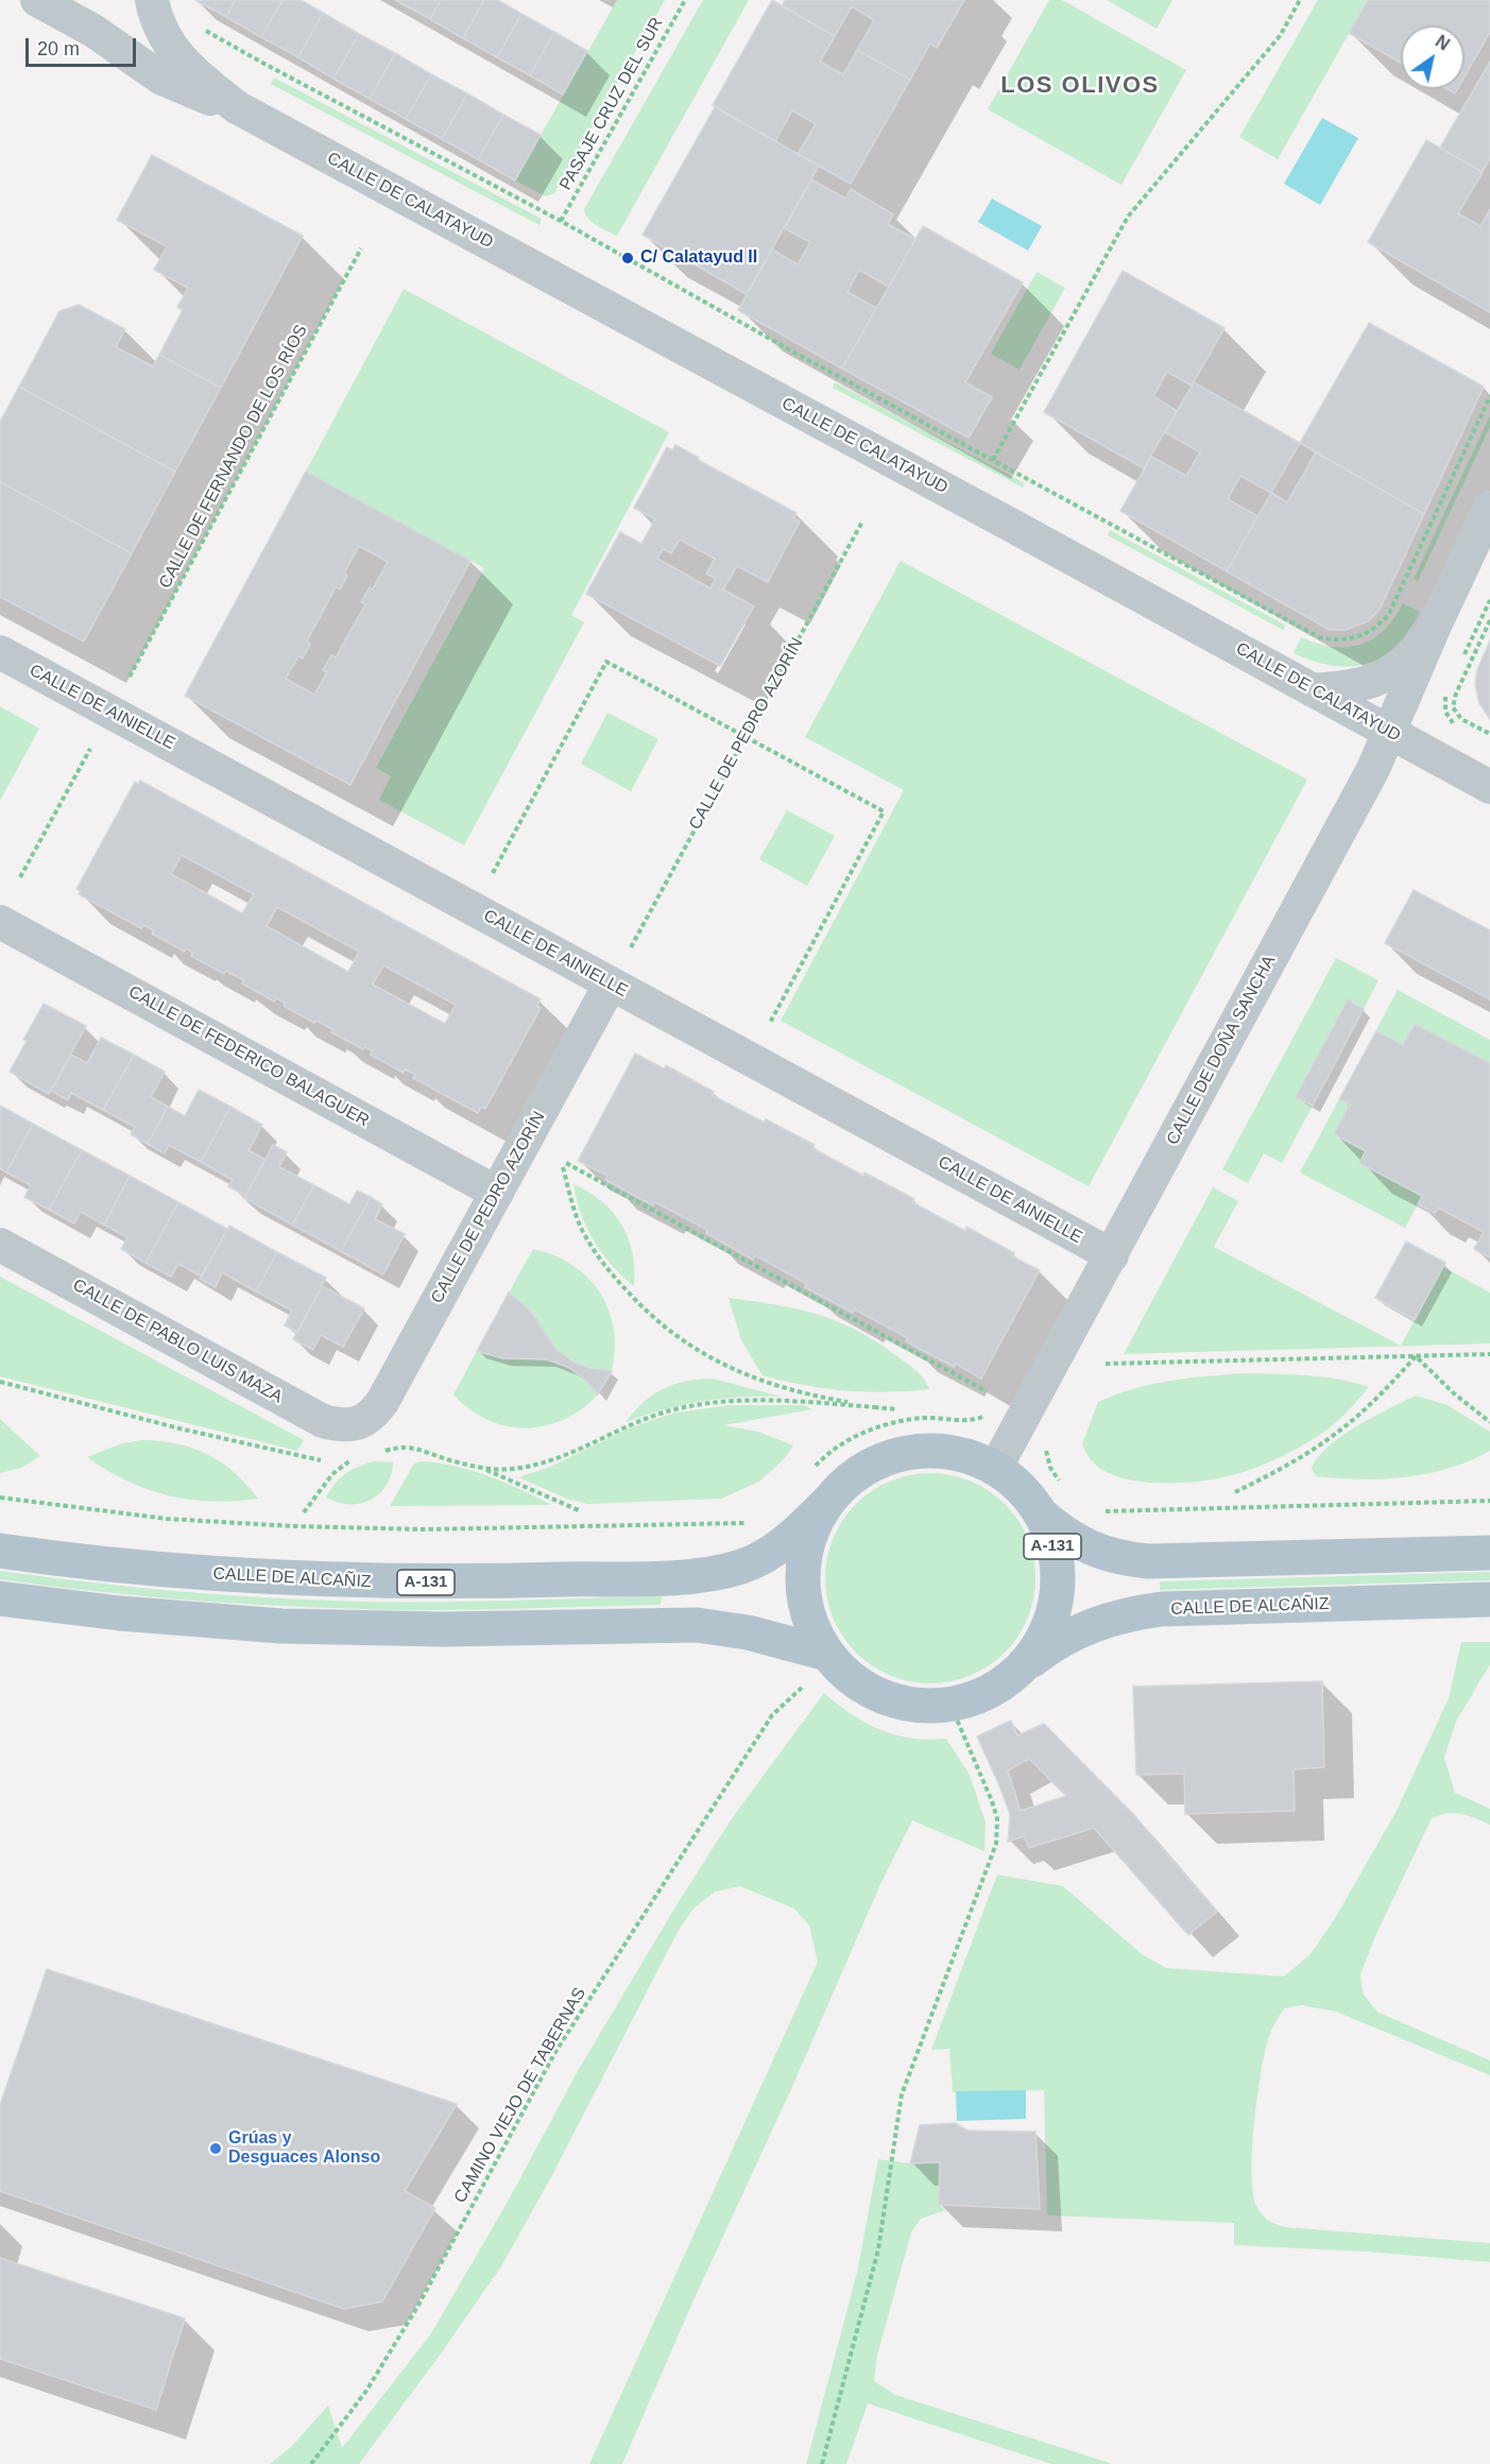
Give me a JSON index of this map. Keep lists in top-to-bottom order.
{
  "streets": {
    "main road": ["A-131", "CALLE DE ALCAÑIZ"],
    "street": [
      "CALLE DE CALATAYUD",
      "CALLE DE AINIELLE",
      "CALLE DE PEDRO AZORÍN",
      "CALLE DE DOÑA SANCHA",
      "CALLE DE FEDERICO BALAGUER",
      "CALLE DE PABLO LUIS MAZA"
    ],
    "path": ["PASAJE CRUZ DEL SUR", "CALLE DE FERNANDO DE LOS RÍOS", "CAMINO VIEJO DE TABERNAS"]
  },
  "crossings": [
    ["CALLE DE CALATAYUD", "CALLE DE DOÑA SANCHA"],
    ["CALLE DE AINIELLE", "CALLE DE PEDRO AZORÍN"],
    ["CALLE DE AINIELLE", "CALLE DE DOÑA SANCHA"],
    ["CALLE DE PEDRO AZORÍN", "CALLE DE FEDERICO BALAGUER"],
    ["CALLE DE PEDRO AZORÍN", "CALLE DE PABLO LUIS MAZA"],
    ["CALLE DE DOÑA SANCHA", "A-131"],
    ["A-131", "CALLE DE ALCAÑIZ"],
    ["A-131", "CAMINO VIEJO DE TABERNAS"]
  ],
  "districts": ["LOS OLIVOS"],
  "places": ["C/ Calatayud II", "Grúas y Desguaces Alonso"],
  "scale_bar": "20 m",
  "north": "top right"
}
